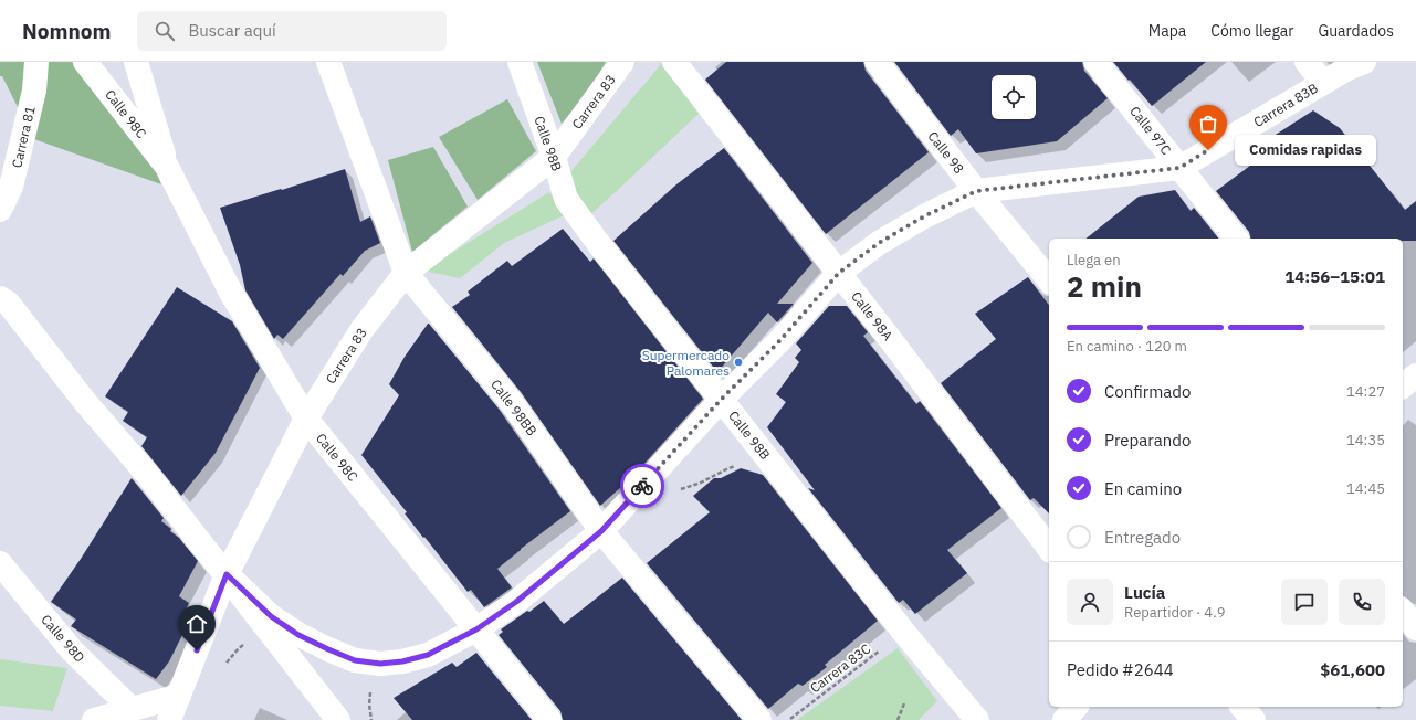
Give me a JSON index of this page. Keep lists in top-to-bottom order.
{
  "streets": {
    "street": [
      "Carrera 83",
      "Carrera 83B",
      "Calle 98C",
      "Calle 97C",
      "Carrera 81",
      "Calle 98B",
      "Calle 98",
      "Calle 98A",
      "Calle 98BB",
      "Calle 98D"
    ],
    "path": ["Carrera 83C"]
  },
  "crossings": [
    ["Carrera 83", "Carrera 83B"],
    ["Carrera 83", "Calle 98C"],
    ["Carrera 83", "Calle 98B"],
    ["Carrera 83", "Calle 98BB"],
    ["Carrera 83B", "Calle 98C"],
    ["Carrera 83B", "Calle 97C"],
    ["Carrera 83B", "Calle 98B"],
    ["Carrera 83B", "Calle 98"],
    ["Carrera 83B", "Calle 98A"],
    ["Carrera 83B", "Calle 98BB"],
    ["Calle 98B", "Carrera 83C"]
  ],
  "places": ["Comidas rapidas", "Supermercado Palomares"],
  "page": {
    "header": "Nomnom",
    "search": "Buscar aquí",
    "nav": ["Mapa", "Cómo llegar", "Guardados"],
    "bubble": "Comidas rapidas",
    "heading": ["2 min", "Llega en", "14:56–15:01"],
    "panel": [
      "Lucía",
      "Repartidor · 4.9",
      "Pedido #2644",
      "$61,600"
    ],
    "bar": "En camino · 120 m",
    "list": [
      ["Confirmado", "14:27"],
      ["Preparando", "14:35"],
      ["En camino", "14:45"],
      "Entregado"
    ]
  }
}
